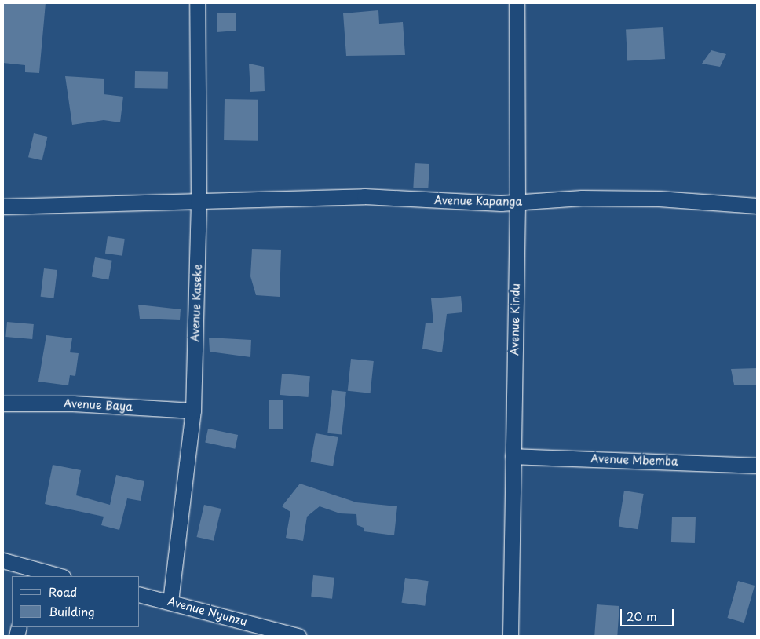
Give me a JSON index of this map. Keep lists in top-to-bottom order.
{
  "streets": {
    "street": [
      "Avenue Kapanga",
      "Avenue Kaseke",
      "Avenue Kindu",
      "Avenue Baya",
      "Avenue Mbemba",
      "Avenue Nyunzu"
    ]
  },
  "crossings": [
    ["Avenue Kapanga", "Avenue Kaseke"],
    ["Avenue Kapanga", "Avenue Kindu"],
    ["Avenue Kaseke", "Avenue Baya"],
    ["Avenue Kaseke", "Avenue Nyunzu"],
    ["Avenue Kindu", "Avenue Mbemba"]
  ],
  "legend": ["Road", "Building"],
  "scale_bar": "20 m"
}
